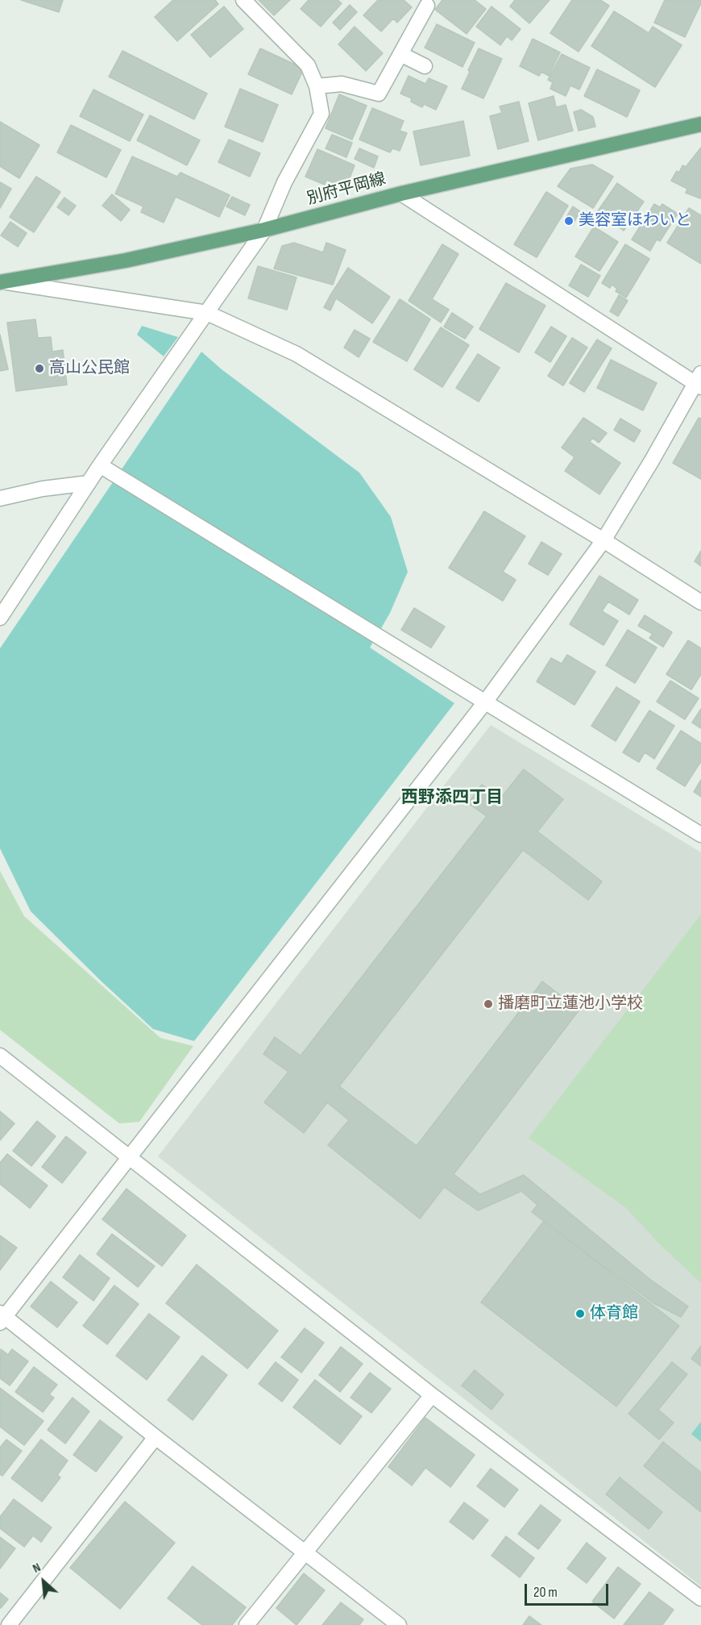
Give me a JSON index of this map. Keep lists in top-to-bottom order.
{
  "streets": {
    "main road": ["別府平岡線"]
  },
  "districts": ["西野添四丁目"],
  "places": [
    "美容室ほわいと",
    "高山公民館",
    "播磨町立蓮池小学校",
    "体育館"
  ],
  "scale_bar": "20 m",
  "north": "top left"
}
